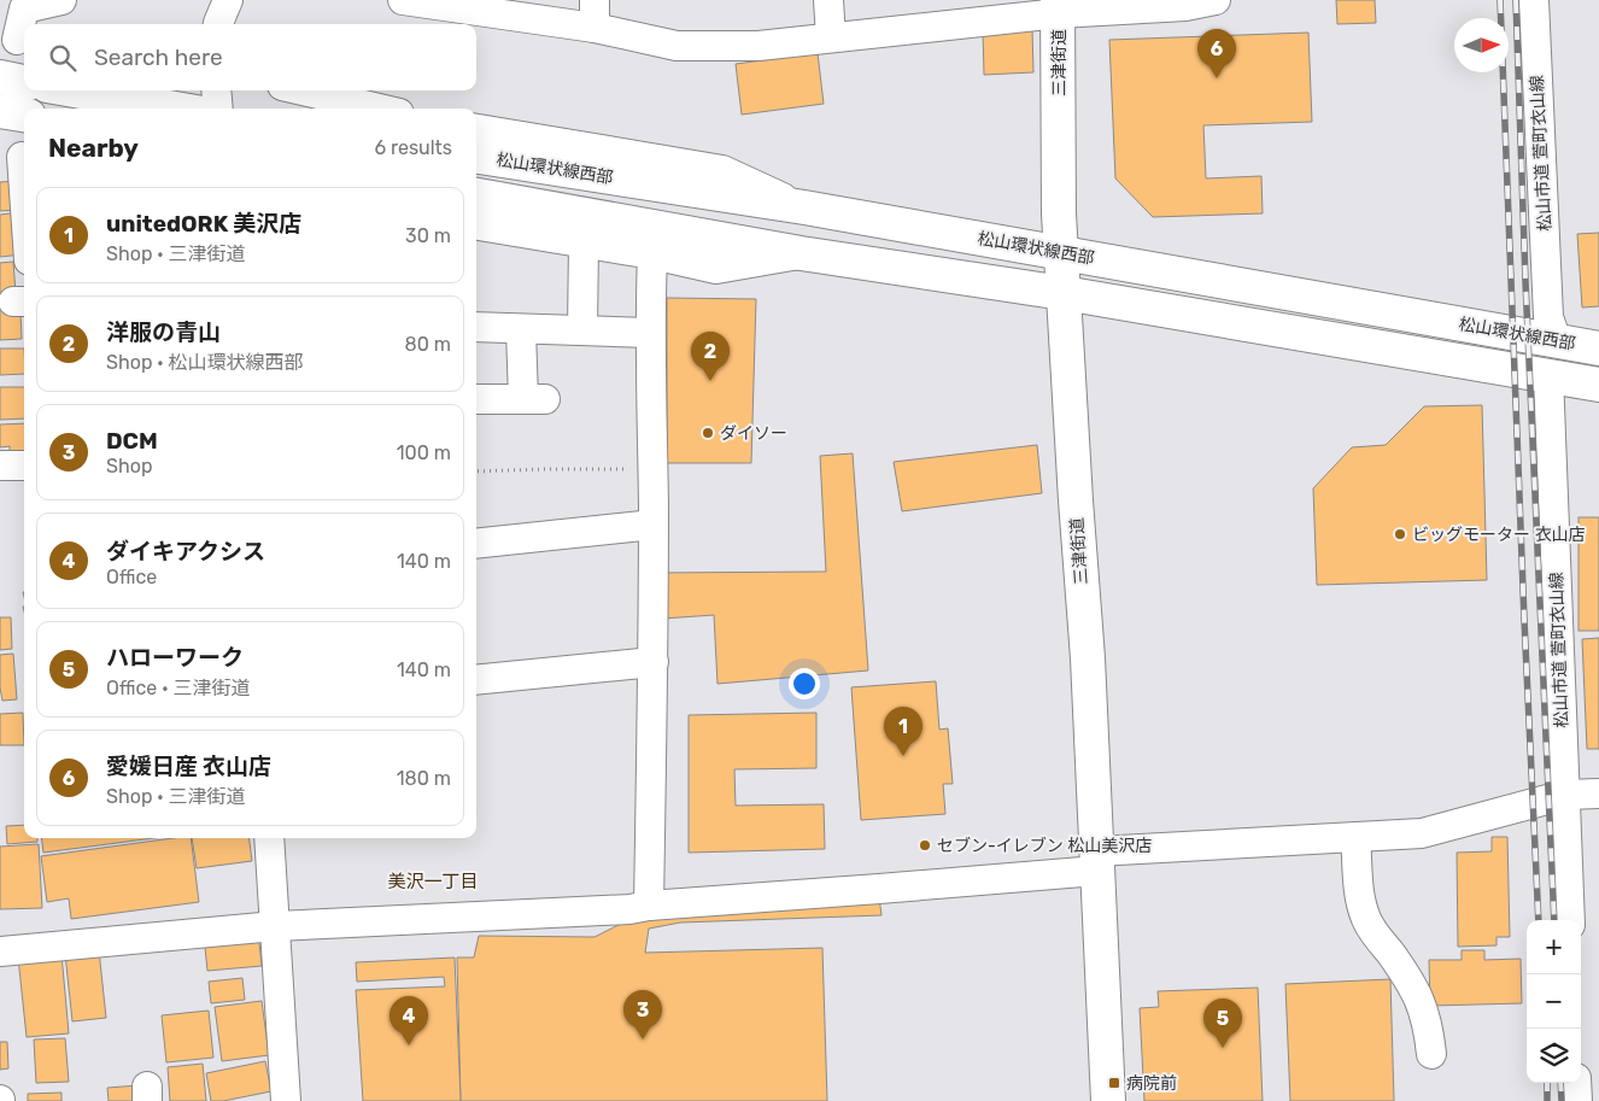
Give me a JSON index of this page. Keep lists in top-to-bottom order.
{
  "streets": {
    "street": ["三津街道", "松山市道 萱町衣山線", "松山環状線西部"]
  },
  "crossings": [
    ["三津街道", "松山環状線西部"],
    ["松山市道 萱町衣山線", "松山環状線西部"]
  ],
  "districts": ["美沢一丁目"],
  "places": {
    "other": ["ダイソー", "ビッグモーター 衣山店", "セブン-イレブン 松山美沢店"],
    "transit": ["病院前"]
  },
  "north": "right",
  "page": {
    "search": "Search here",
    "pins": [
      "6",
      "2",
      "1",
      "3",
      "4",
      "5"
    ],
    "heading": ["Nearby", "6 results"],
    "list": [
      {
        "mark": "1",
        "name": "unitedORK 美沢店",
        "note": "Shop · 三津街道",
        "value": "30 m"
      },
      {
        "mark": "2",
        "name": "洋服の青山",
        "note": "Shop · 松山環状線西部",
        "value": "80 m"
      },
      {
        "mark": "3",
        "name": "DCM",
        "note": "Shop",
        "value": "100 m"
      },
      {
        "mark": "4",
        "name": "ダイキアクシス",
        "note": "Office",
        "value": "140 m"
      },
      {
        "mark": "5",
        "name": "ハローワーク",
        "note": "Office · 三津街道",
        "value": "140 m"
      },
      {
        "mark": "6",
        "name": "愛媛日産 衣山店",
        "note": "Shop · 三津街道",
        "value": "180 m"
      }
    ],
    "map_buttons": ["+", "−"]
  }
}
